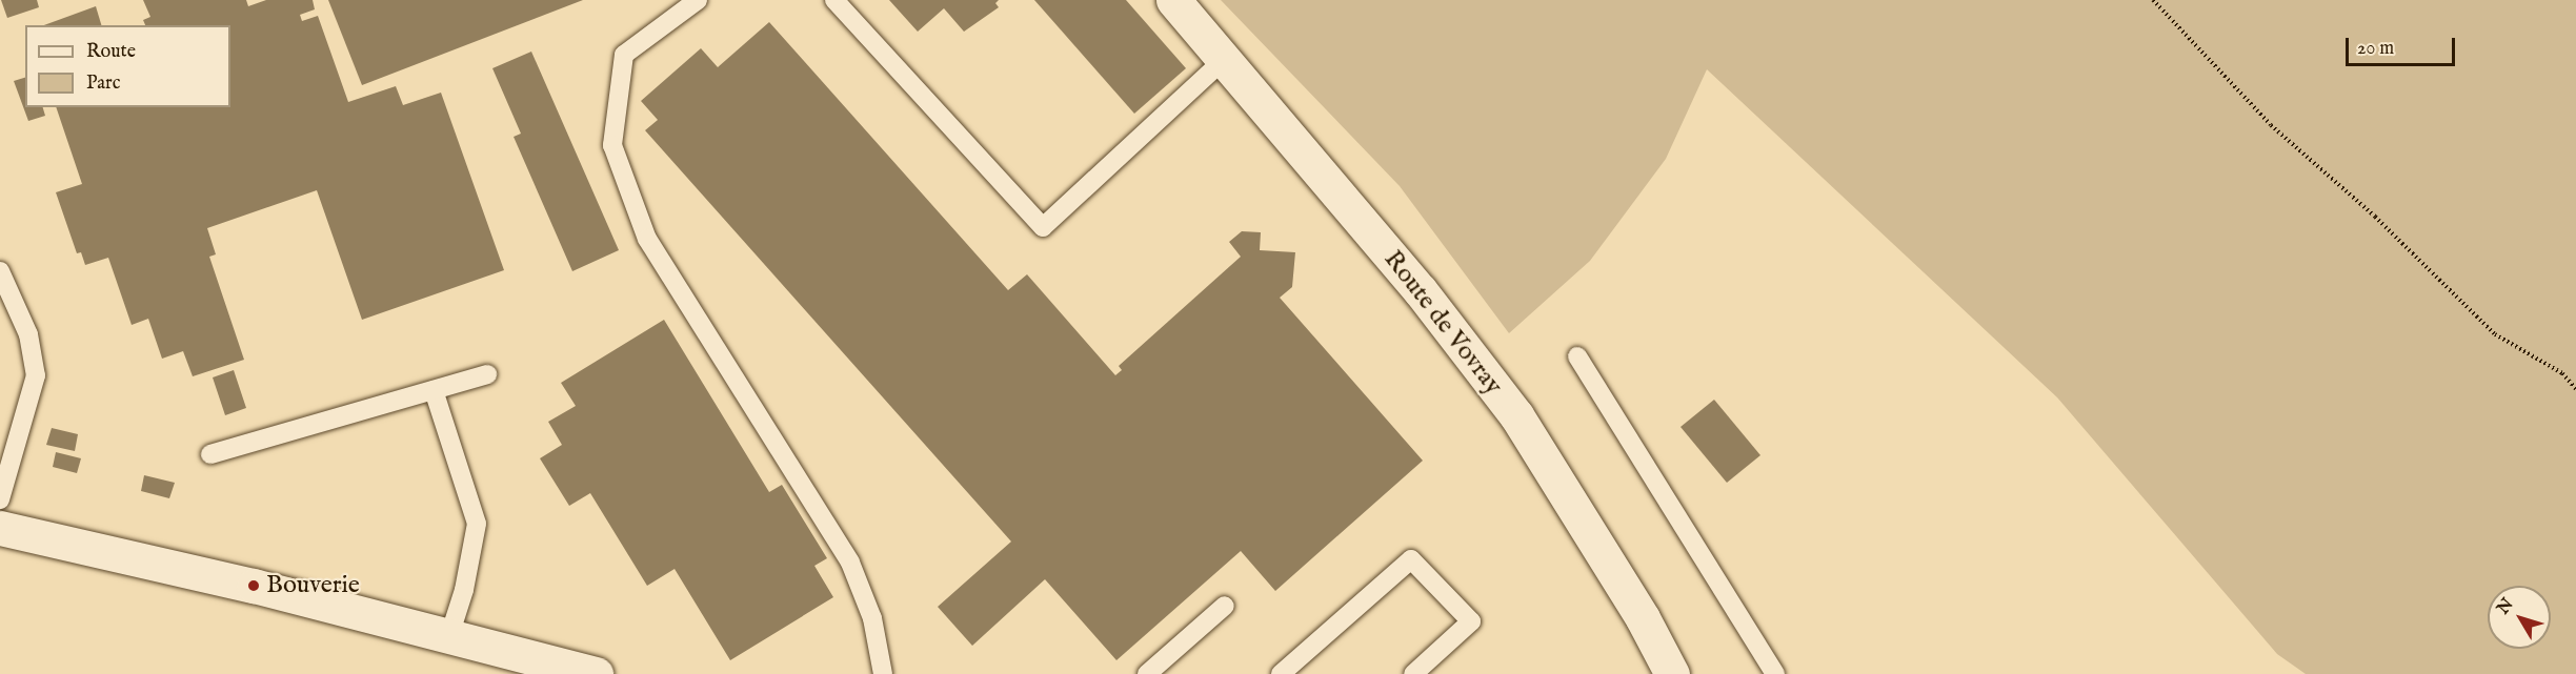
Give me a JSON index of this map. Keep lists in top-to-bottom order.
{
  "streets": {
    "street": ["Route de Vovray"]
  },
  "places": ["Bouverie"],
  "legend": ["Route", "Parc"],
  "scale_bar": "20 m",
  "north": "top left"
}
